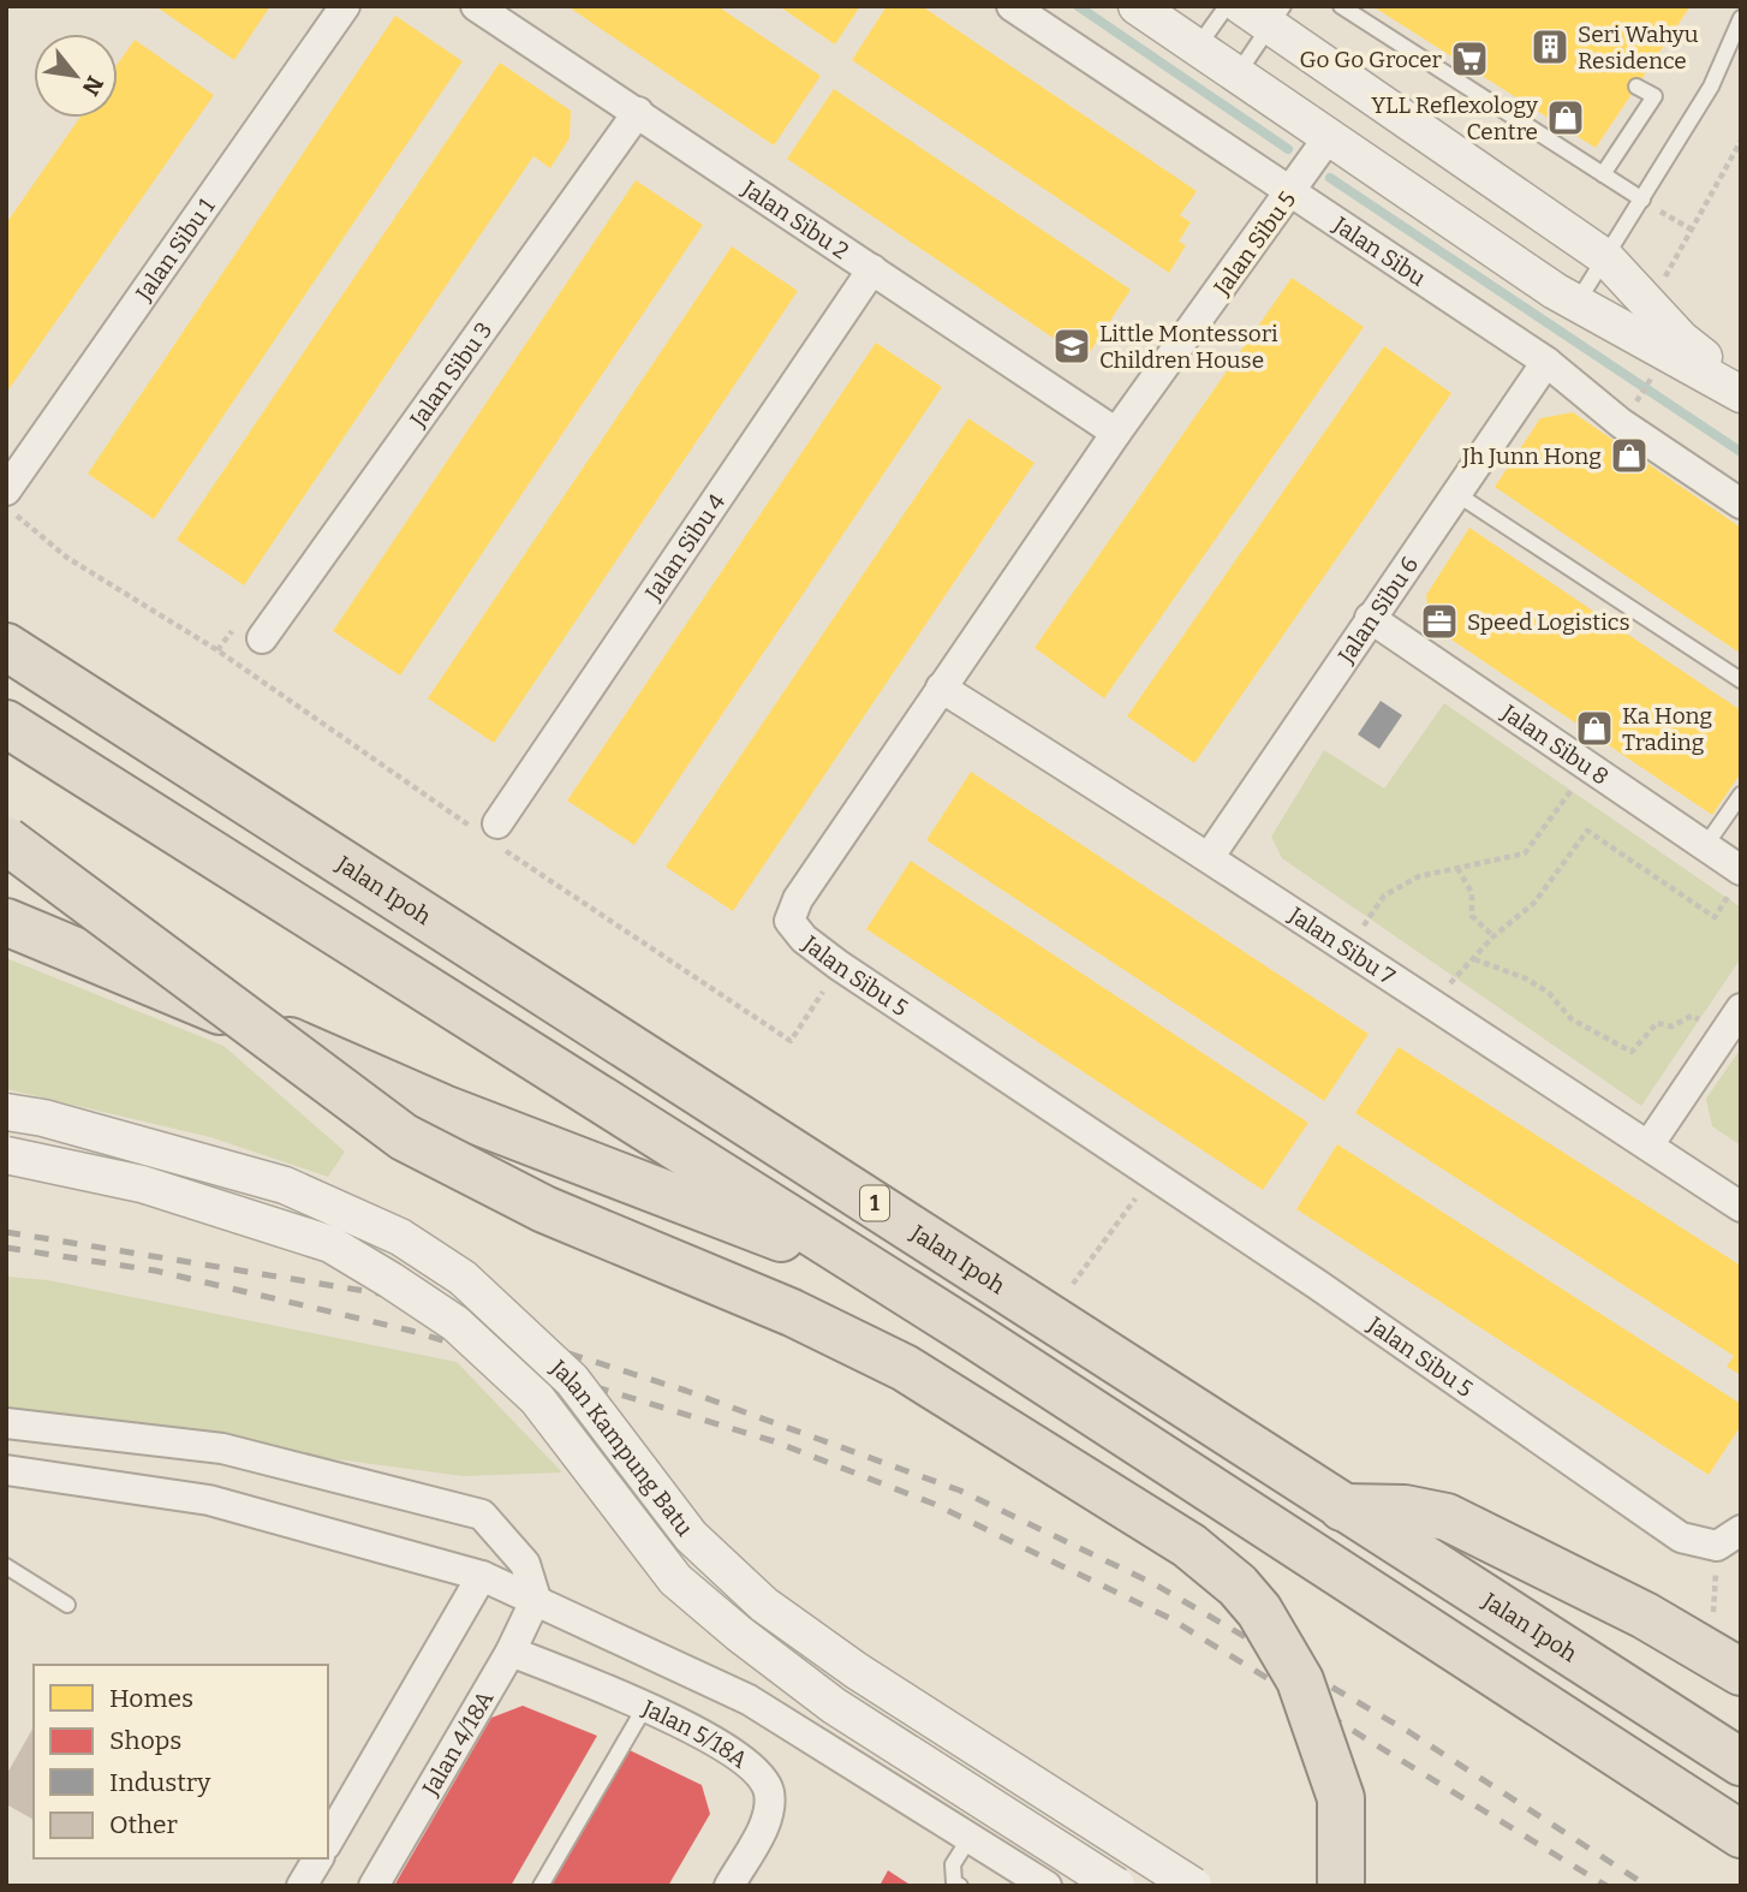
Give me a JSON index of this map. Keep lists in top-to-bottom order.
{
  "streets": {
    "highway": ["Jalan Ipoh", "1"],
    "street": [
      "Jalan Sibu 2",
      "Jalan Sibu 5",
      "Jalan Sibu 1",
      "Jalan Sibu",
      "Jalan Sibu 3",
      "Jalan Sibu 4",
      "Jalan Sibu 6",
      "Jalan Sibu 8",
      "Jalan Sibu 7",
      "Jalan Kampung Batu",
      "Jalan 5/18A",
      "Jalan 4/18A"
    ]
  },
  "crossings": [
    ["Jalan Sibu 2", "Jalan Sibu 5"],
    ["Jalan Sibu 2", "Jalan Sibu 3"],
    ["Jalan Sibu 2", "Jalan Sibu 4"],
    ["Jalan Sibu 5", "Jalan Sibu"],
    ["Jalan Sibu 5", "Jalan Sibu 7"],
    ["Jalan Sibu", "Jalan Sibu 6"],
    ["Jalan Sibu 6", "Jalan Sibu 8"],
    ["Jalan Sibu 6", "Jalan Sibu 7"],
    ["Jalan 5/18A", "Jalan 4/18A"]
  ],
  "places": {
    "building": ["Seri Wahyu Residence"],
    "supermarket": ["Go Go Grocer"],
    "shop": ["YLL Reflexology Centre", "Jh Junn Hong", "Ka Hong Trading"],
    "school or university": ["Little Montessori Children House"],
    "office": ["Speed Logistics"]
  },
  "legend": [
    "Homes",
    "Shops",
    "Industry",
    "Other"
  ],
  "north": "bottom right"
}
